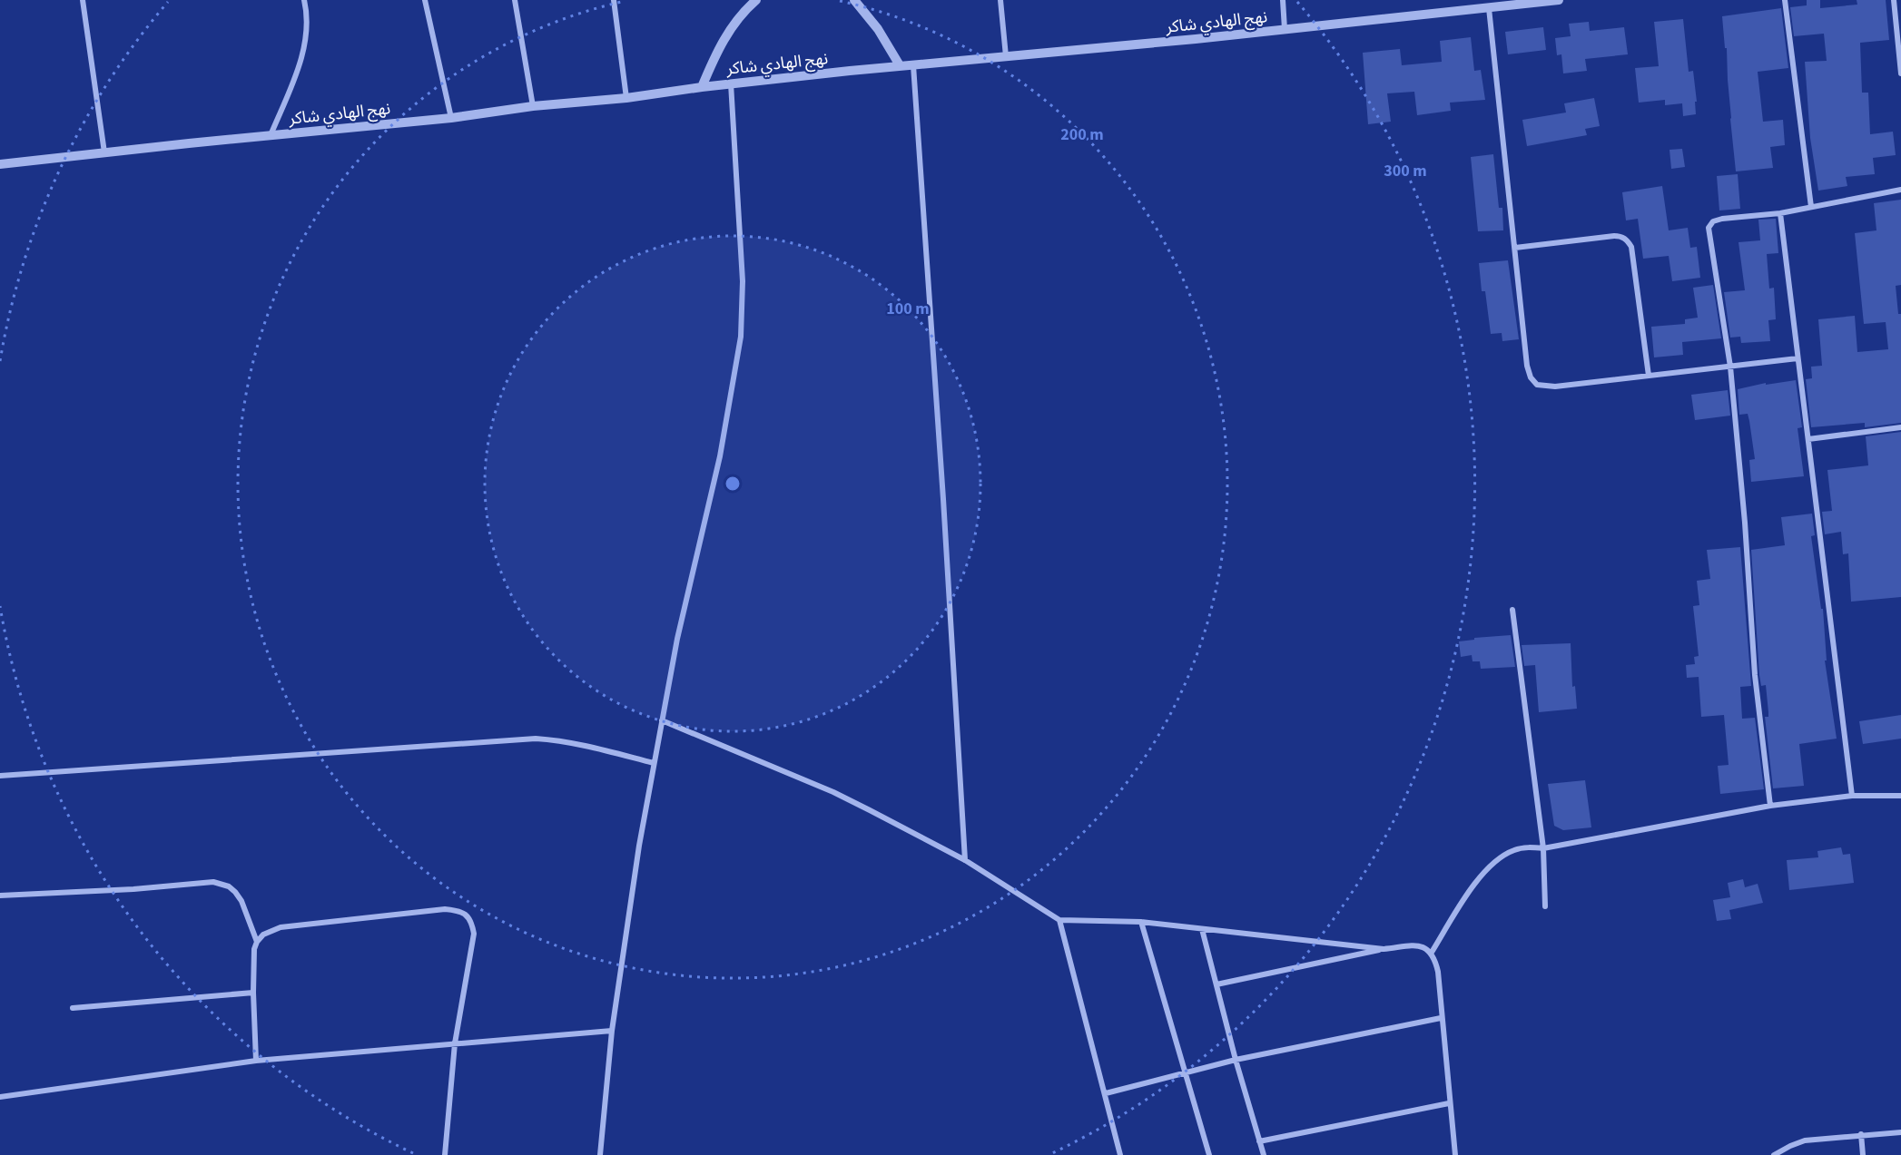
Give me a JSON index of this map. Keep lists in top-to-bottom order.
{
  "streets": {
    "street": ["نهج الهادي شاكر"]
  },
  "rings": ["200 m", "300 m", "100 m"]
}
